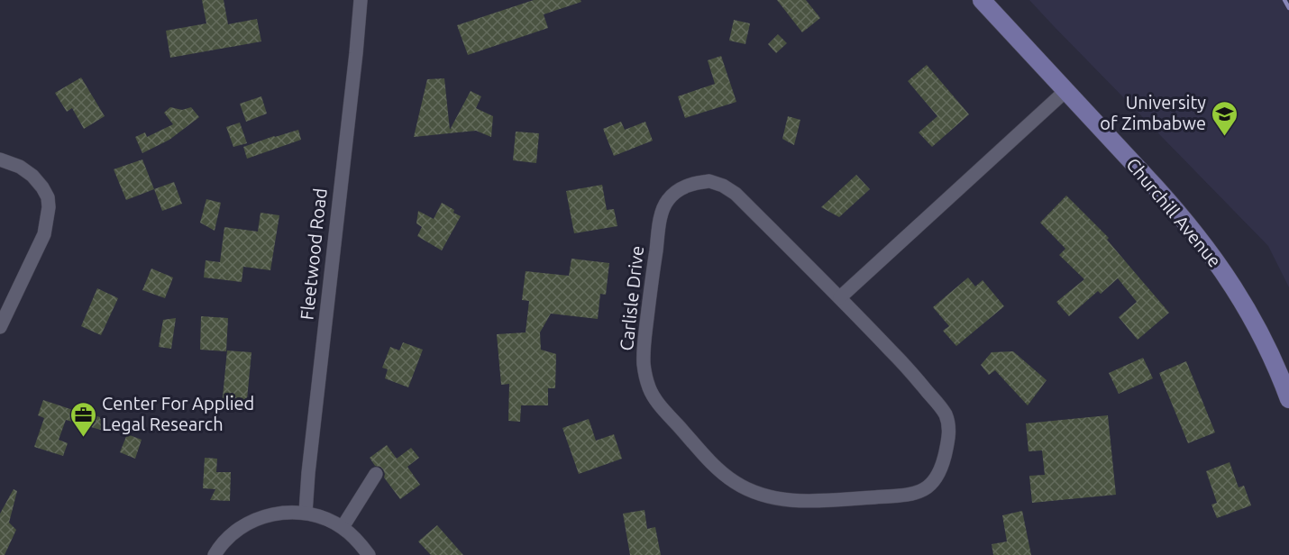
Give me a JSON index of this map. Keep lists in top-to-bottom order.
{
  "streets": {
    "main road": ["Churchill Avenue"],
    "street": ["Fleetwood Road", "Carlisle Drive"]
  },
  "places": {
    "school or university": ["University of Zimbabwe"],
    "office": ["Center For Applied Legal Research"]
  }
}
